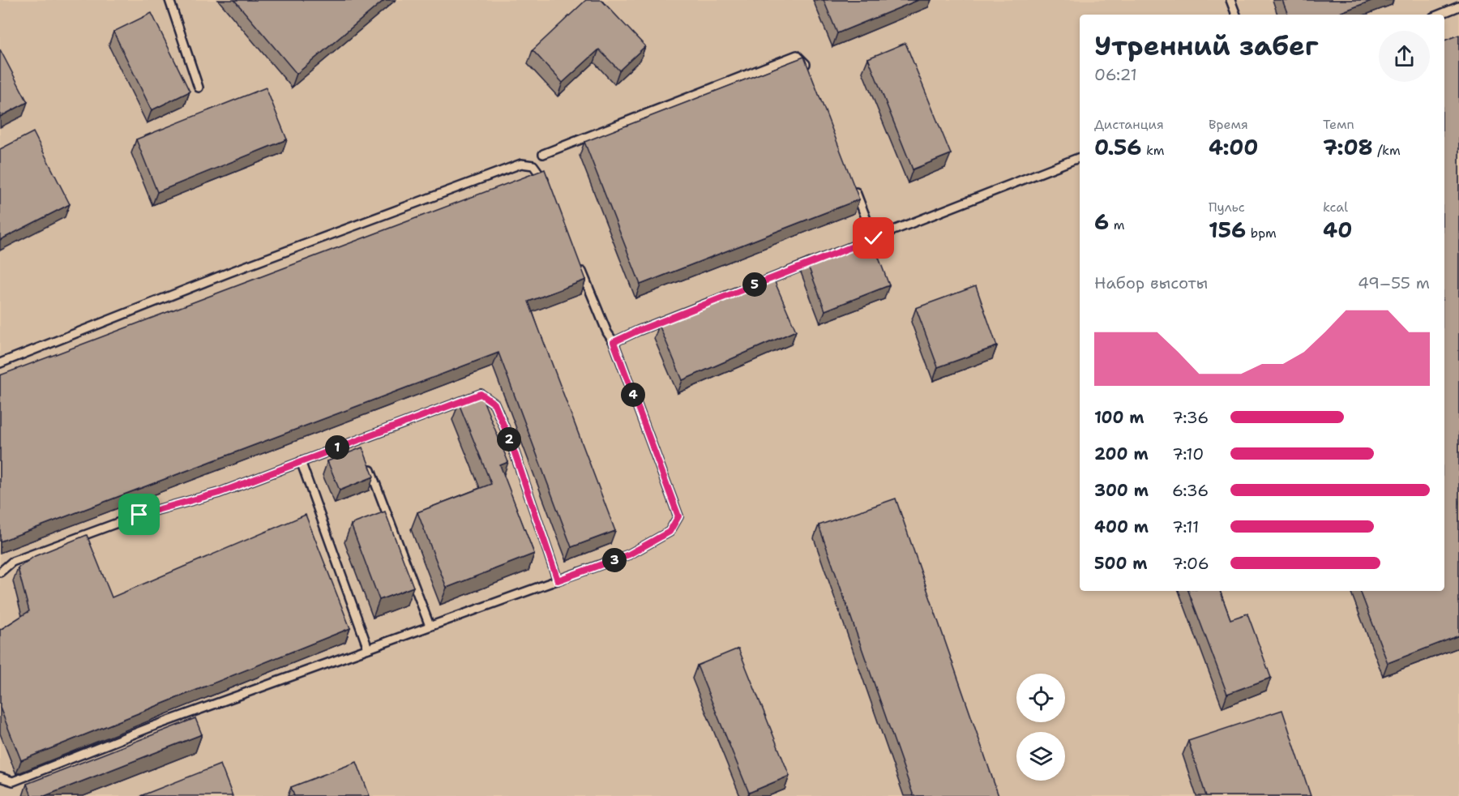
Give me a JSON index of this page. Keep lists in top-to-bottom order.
{
  "page": {
    "heading": ["Утренний забег", "06:21"],
    "stats": [
      ["Дистанция", "0.56 km"],
      ["Время", "4:00"],
      ["Темп", "7:08 /km"],
      ["6 m"],
      ["Пульс", "156 bpm"],
      ["kcal", "40"]
    ],
    "chart": ["Набор высоты", "49–55 m"],
    "pins": [
      "5",
      "4",
      "2",
      "1",
      "3"
    ],
    "list": [
      {
        "name": "100 m",
        "note": "7:36"
      },
      {
        "name": "200 m",
        "note": "7:10"
      },
      {
        "name": "300 m",
        "note": "6:36"
      },
      {
        "name": "400 m",
        "note": "7:11"
      },
      {
        "name": "500 m",
        "note": "7:06"
      }
    ]
  }
}
